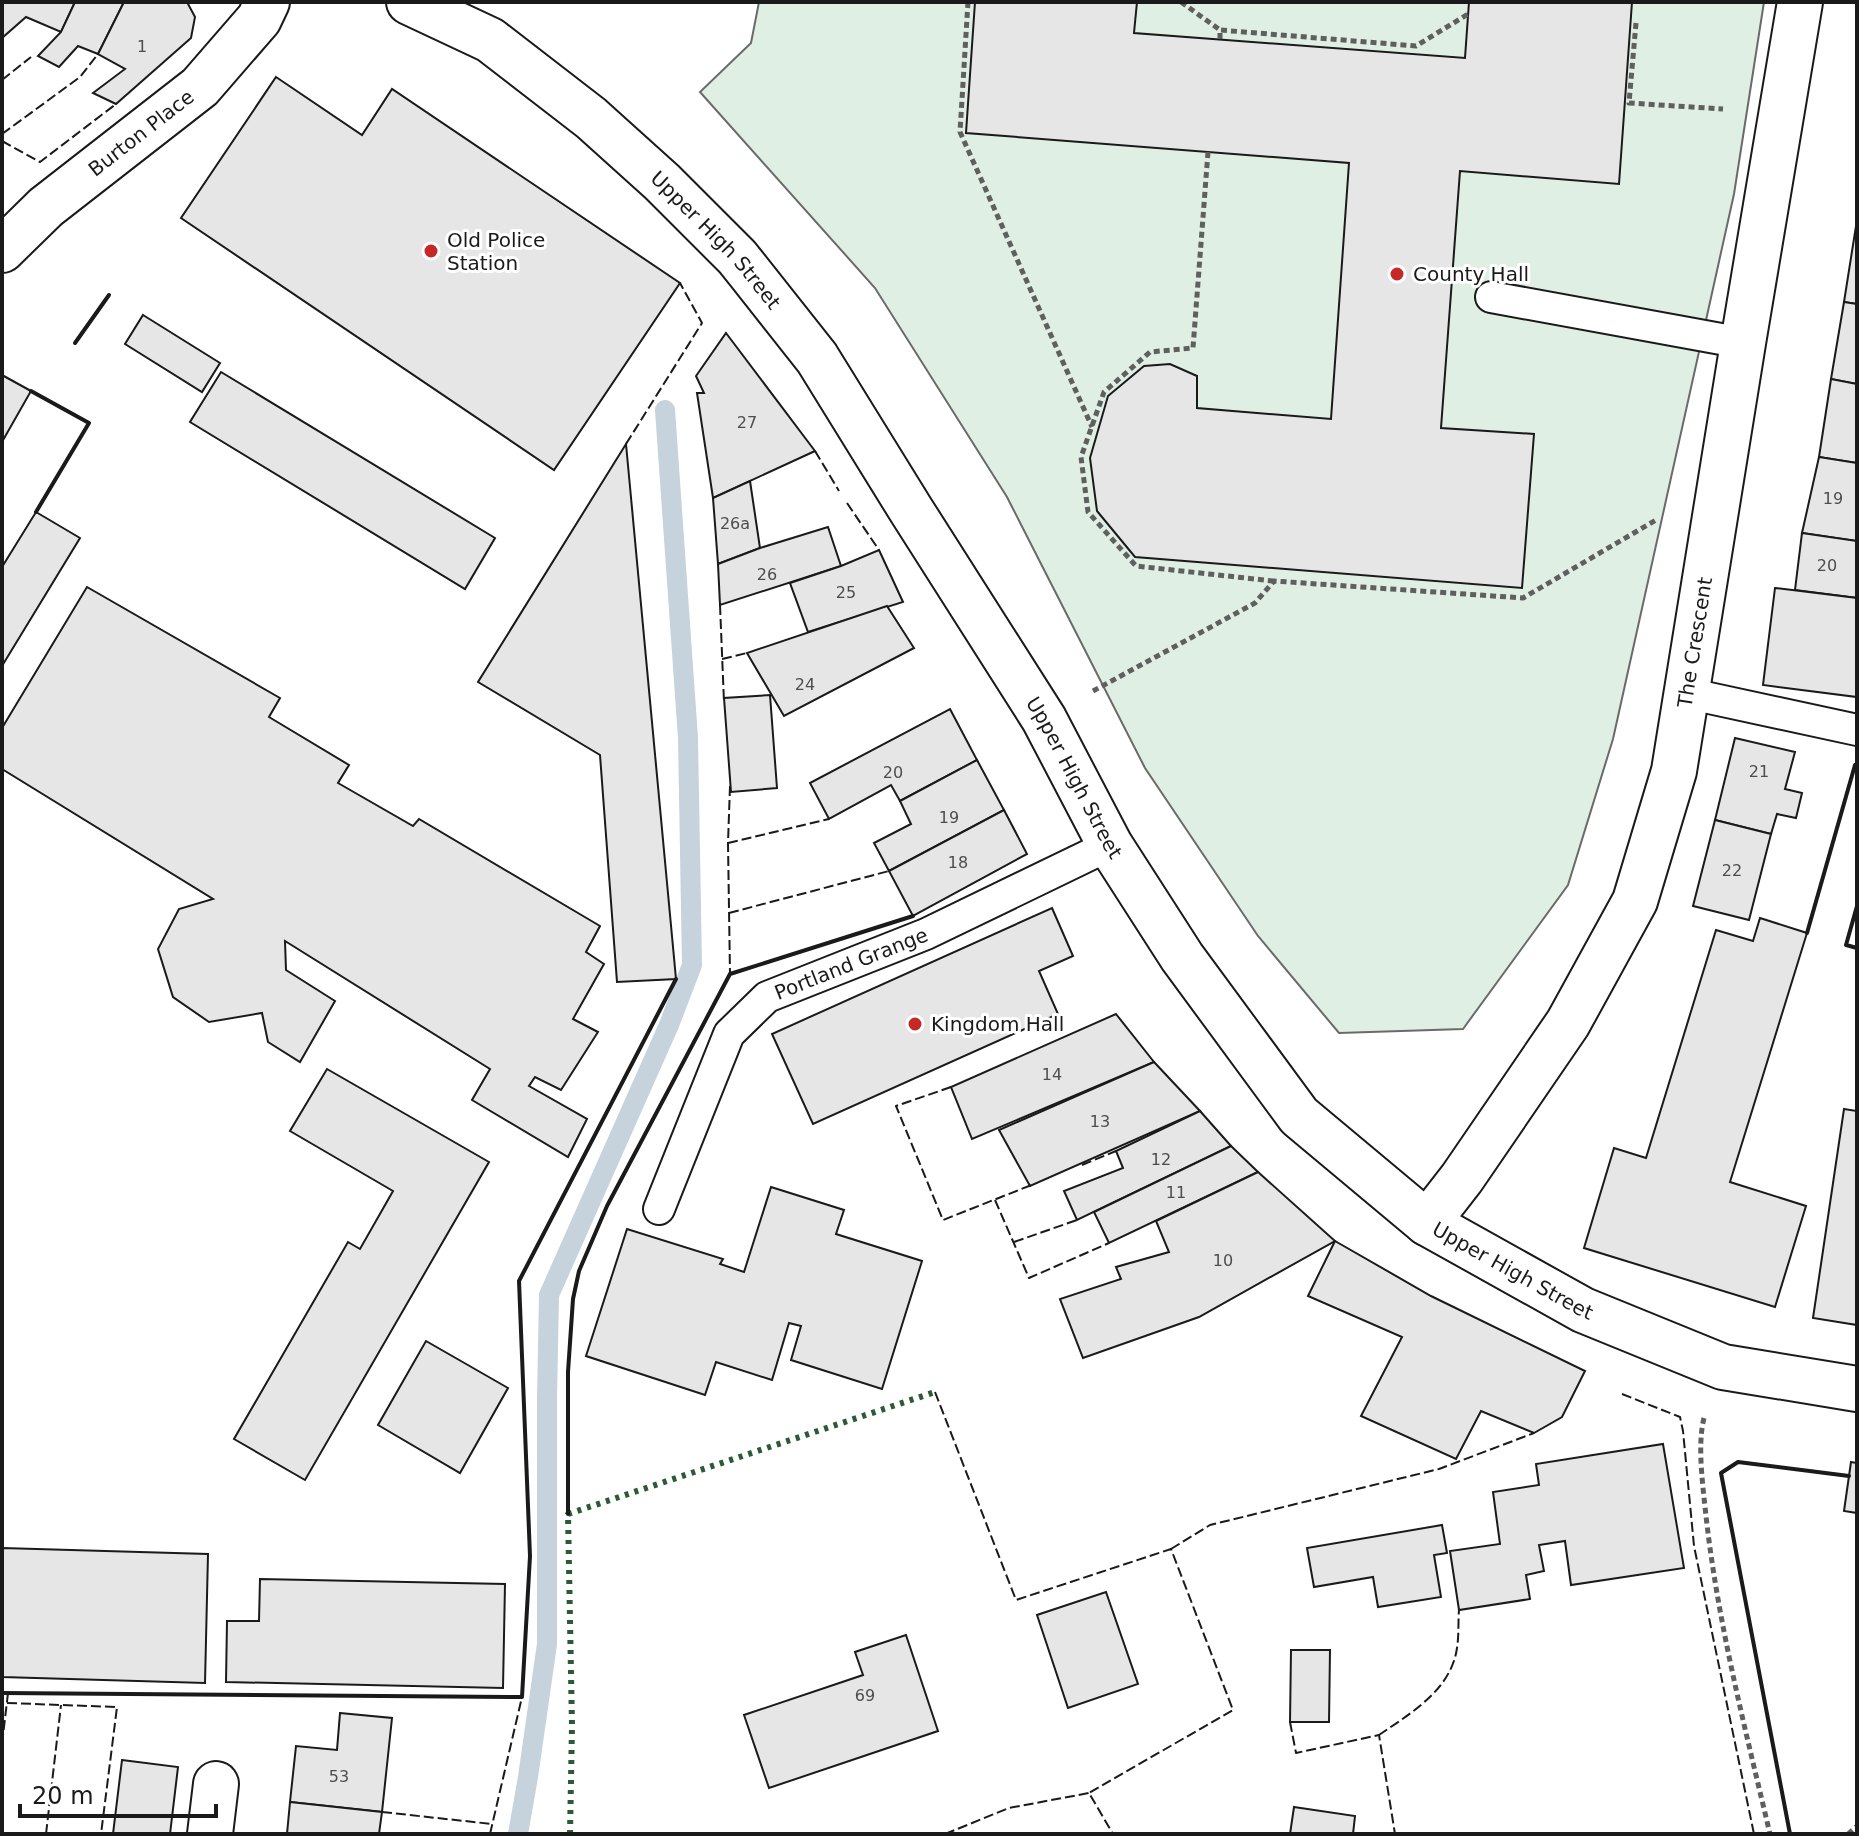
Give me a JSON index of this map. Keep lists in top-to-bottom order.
{
  "streets": {
    "main road": ["Burton Place", "Upper High Street", "The Crescent"],
    "lane": ["Portland Grange"]
  },
  "crossings": [
    ["Upper High Street", "The Crescent"],
    ["Upper High Street", "Portland Grange"]
  ],
  "places": ["Old Police Station", "County Hall", "Kingdom Hall"],
  "house_numbers": [
    "1",
    "27",
    "19",
    "26a",
    "20",
    "26",
    "25",
    "24",
    "21",
    "20",
    "19",
    "18",
    "22",
    "14",
    "13",
    "12",
    "11",
    "10",
    "69",
    "53"
  ],
  "scale_bar": "20 m"
}
